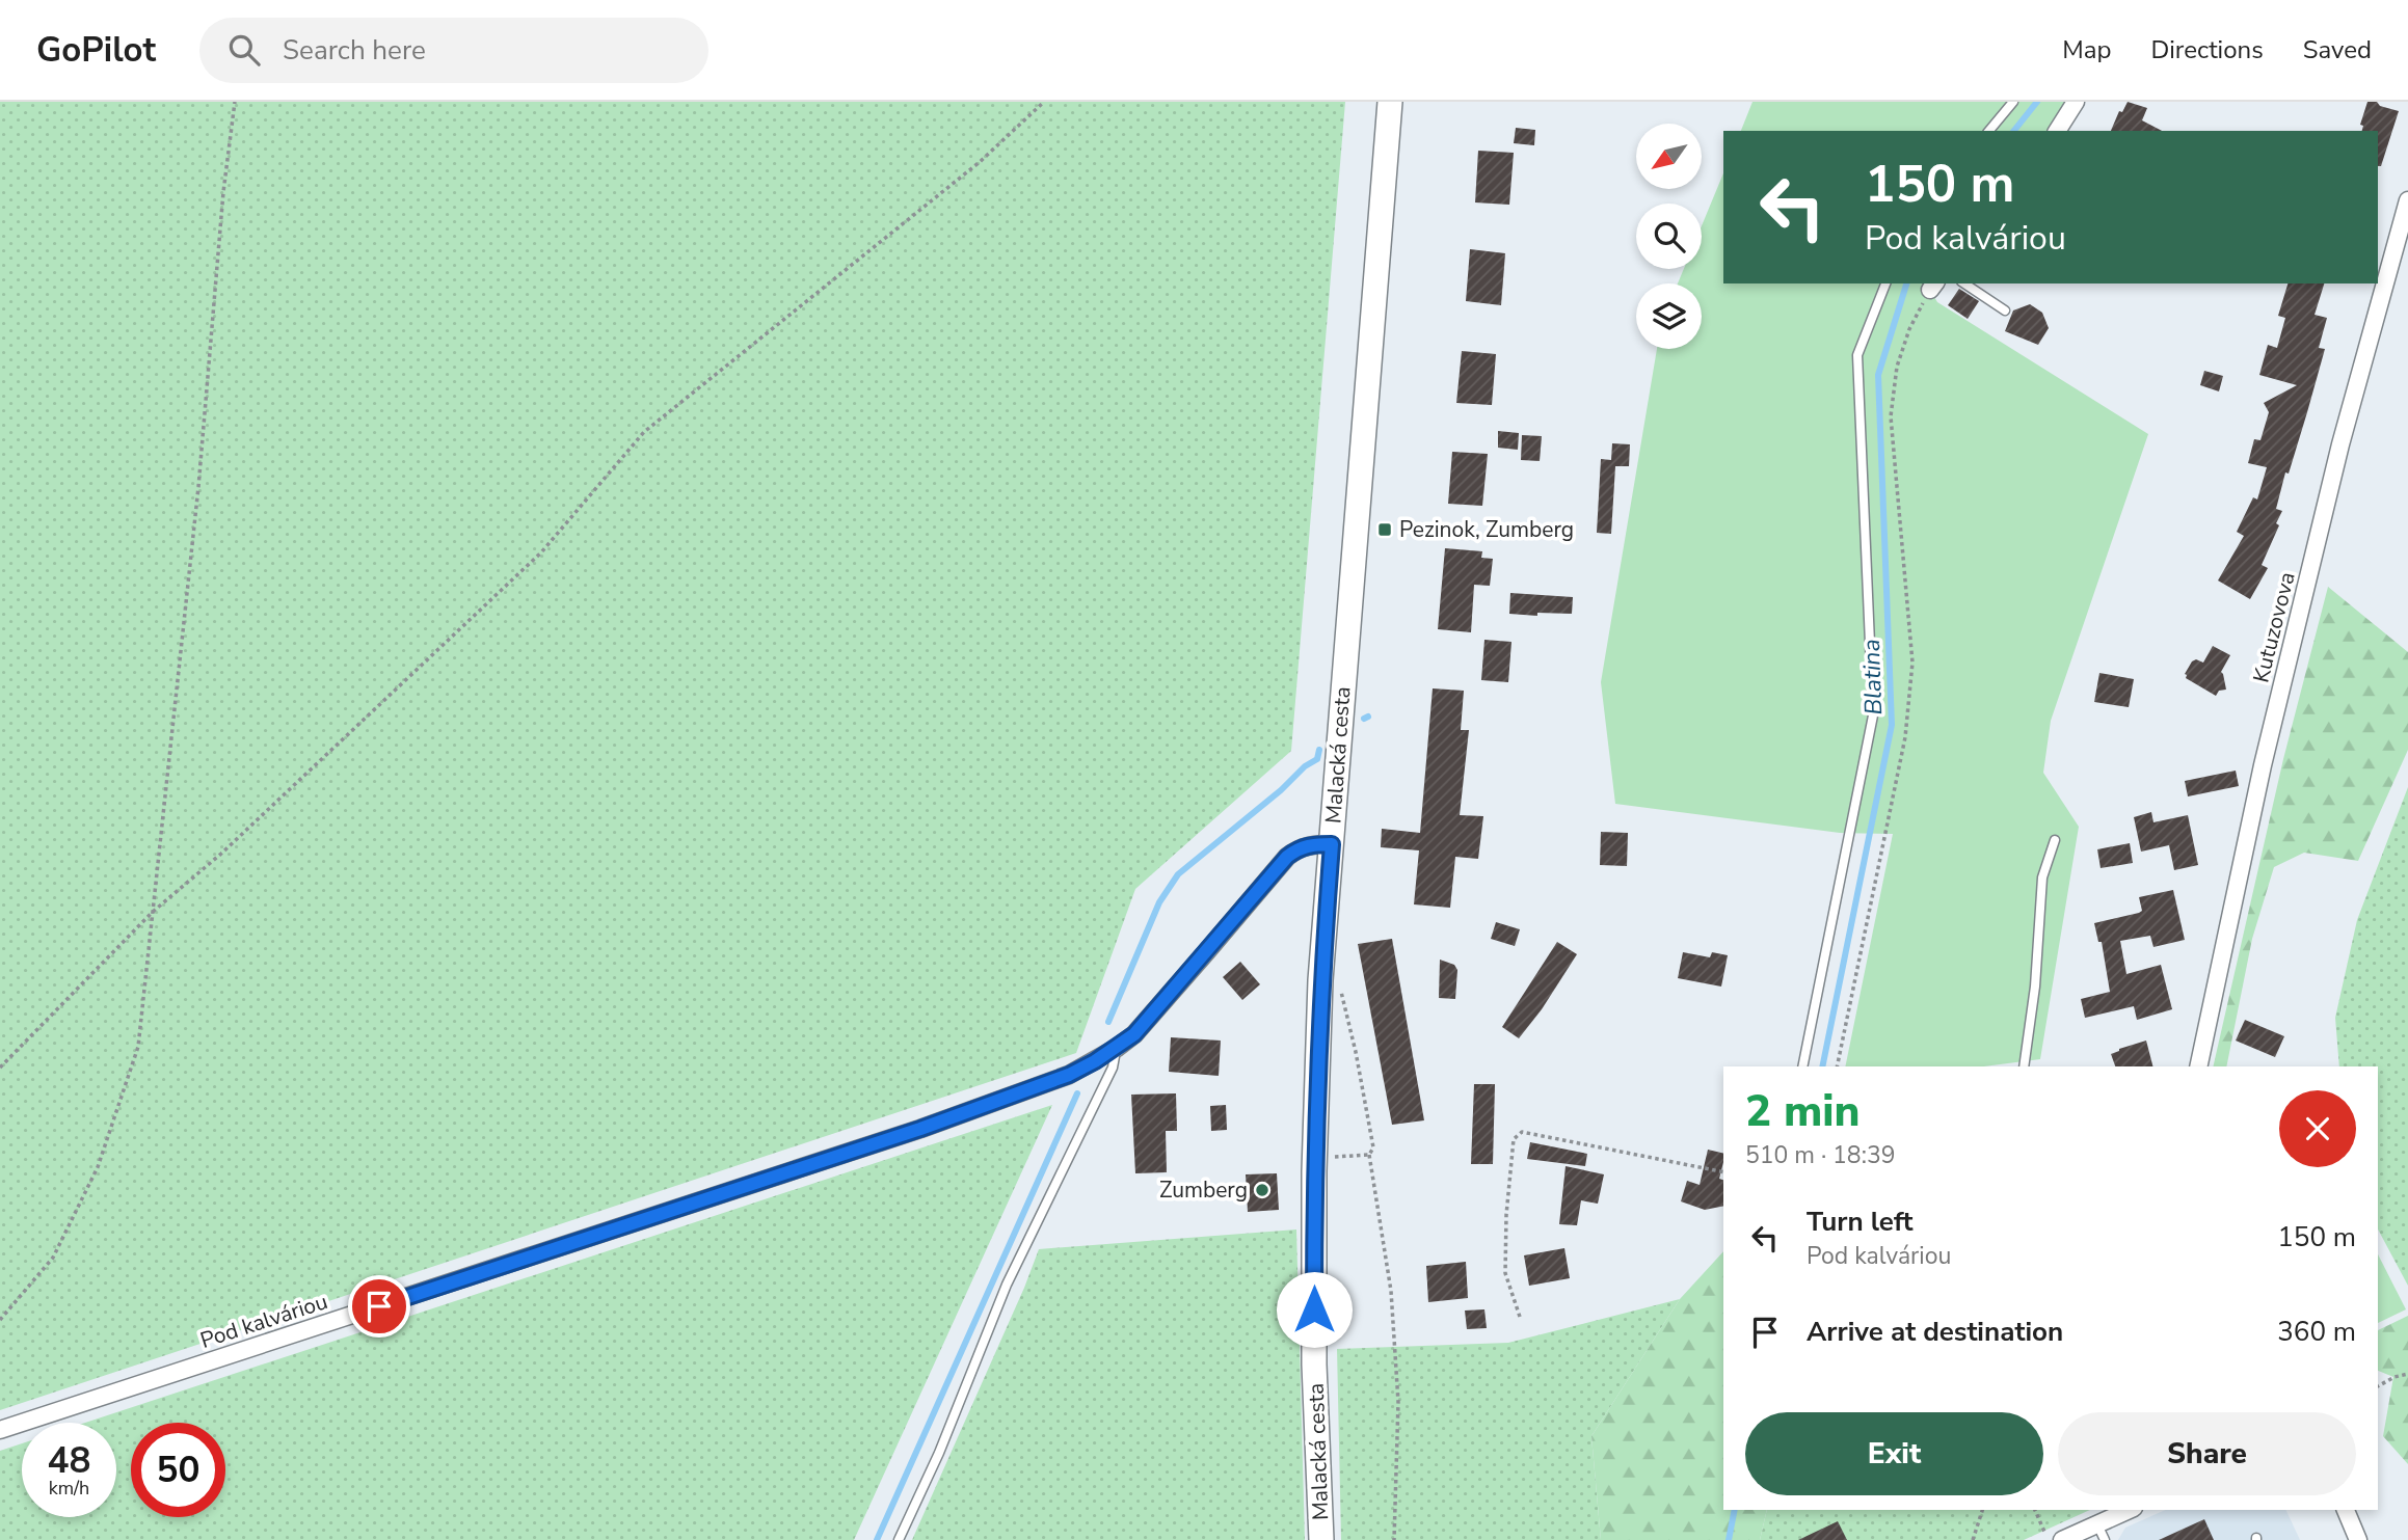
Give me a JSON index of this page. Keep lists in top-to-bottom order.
{
  "streets": {
    "main road": ["Malacká cesta"],
    "street": ["Kutuzovova", "Pod kalváriou"]
  },
  "crossings": [
    ["Malacká cesta", "Pod kalváriou"]
  ],
  "water": ["Blatina"],
  "places": {
    "transit": ["Pezinok, Zumberg"],
    "other": ["Zumberg"]
  },
  "north": "bottom left",
  "page": {
    "header": "GoPilot",
    "search": "Search here",
    "nav": ["Map", "Directions", "Saved"],
    "turn": ["150 m", "Pod kalváriou"],
    "heading": ["2 min", "510 m · 18:39"],
    "list": [
      {
        "name": "Turn left",
        "note": "Pod kalváriou",
        "value": "150 m"
      },
      {
        "name": "Arrive at destination",
        "value": "360 m"
      }
    ],
    "buttons": ["Exit", "Share"],
    "speed": "48 km/h",
    "limit": "50"
  }
}
